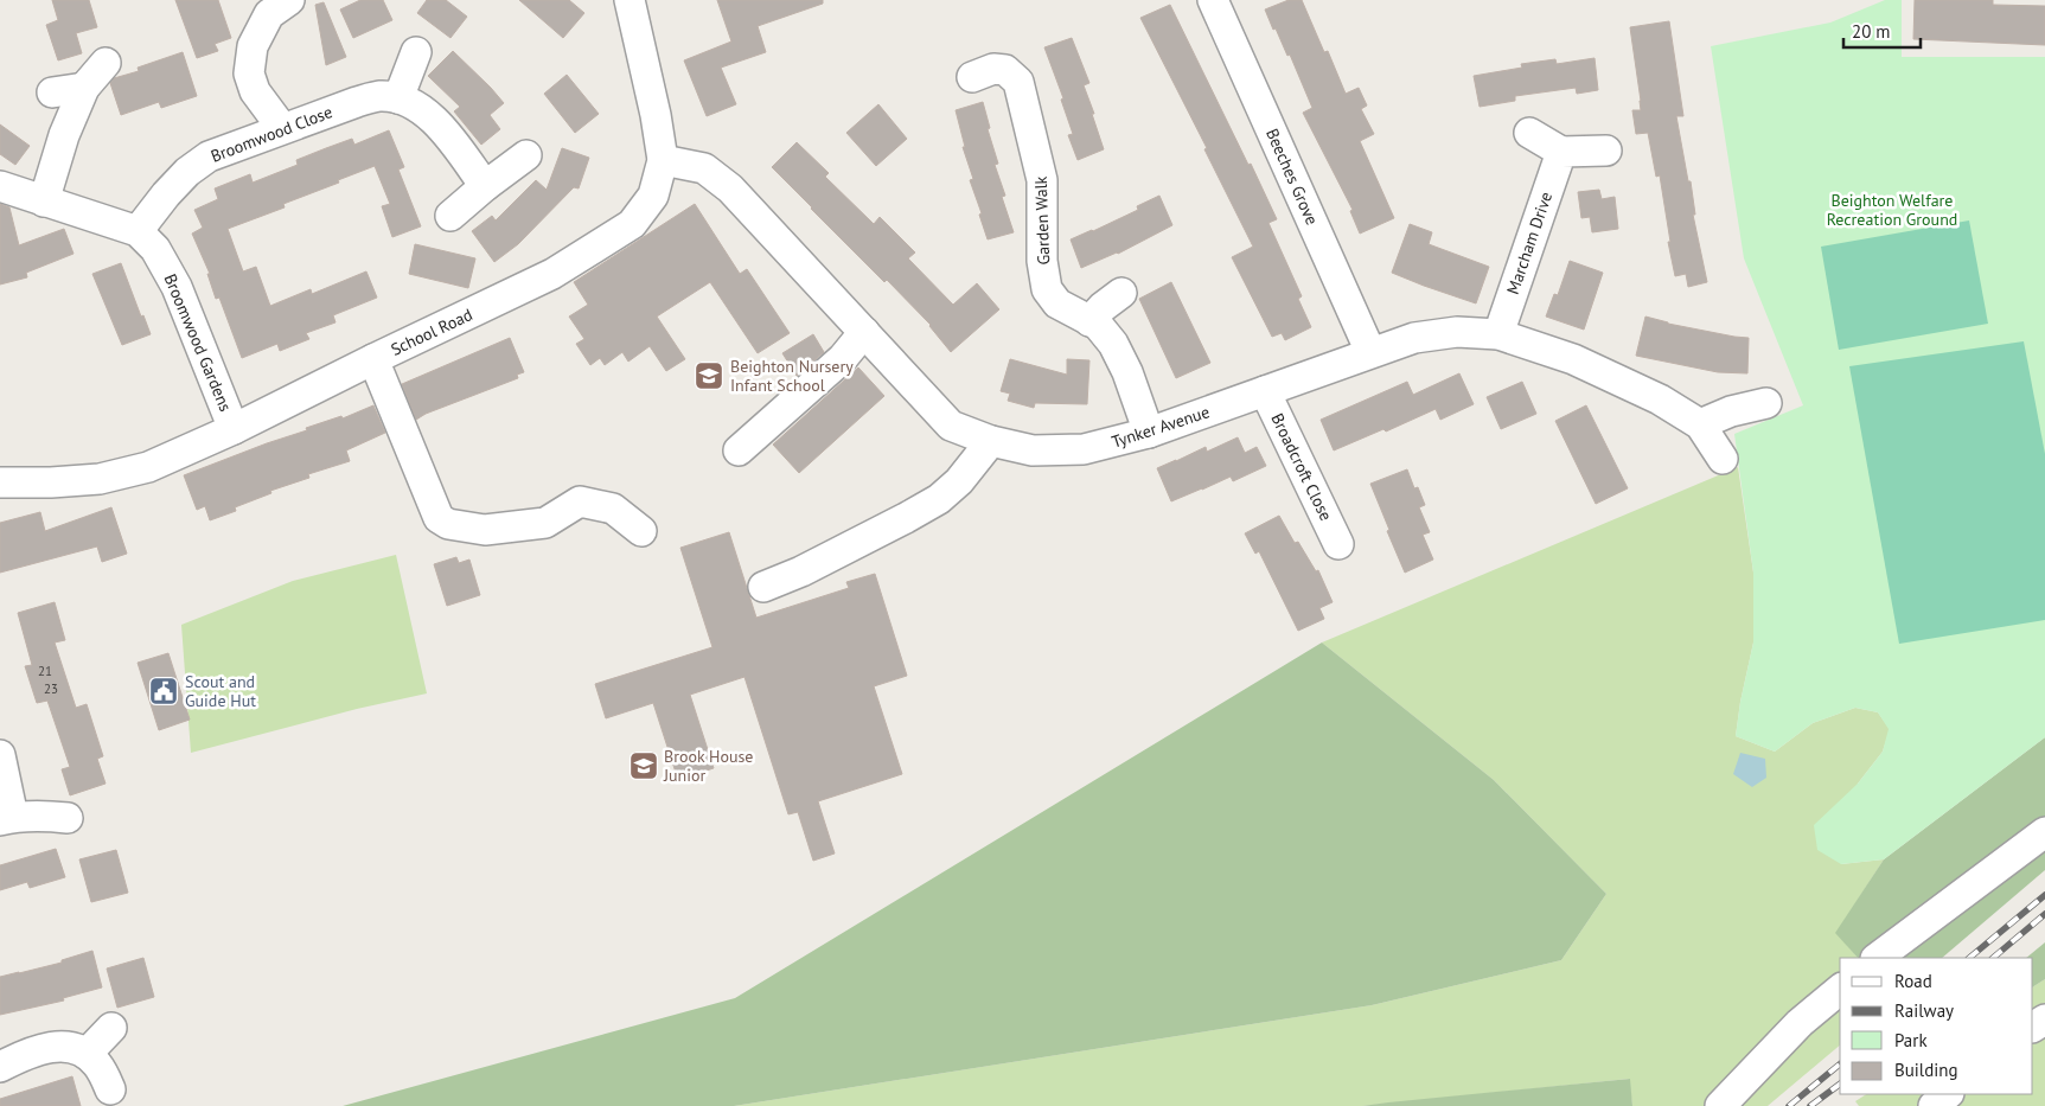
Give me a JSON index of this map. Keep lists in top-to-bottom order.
{
  "streets": {
    "street": [
      "Broomwood Close",
      "Beeches Grove",
      "Garden Walk",
      "Marcham Drive",
      "School Road",
      "Broomwood Gardens",
      "Tynker Avenue",
      "Broadcroft Close"
    ]
  },
  "crossings": [
    ["Broomwood Close", "Broomwood Gardens"],
    ["Beeches Grove", "Tynker Avenue"],
    ["Garden Walk", "Tynker Avenue"],
    ["Marcham Drive", "Tynker Avenue"],
    ["School Road", "Broomwood Gardens"],
    ["School Road", "Tynker Avenue"],
    ["Tynker Avenue", "Broadcroft Close"]
  ],
  "parks": ["Beighton Welfare Recreation Ground"],
  "places": {
    "school or university": ["Beighton Nursery Infant School", "Brook House Junior"],
    "public building": ["Scout and Guide Hut"]
  },
  "house_numbers": ["21", "23"],
  "legend": [
    "Road",
    "Railway",
    "Park",
    "Building"
  ],
  "scale_bar": "20 m"
}
